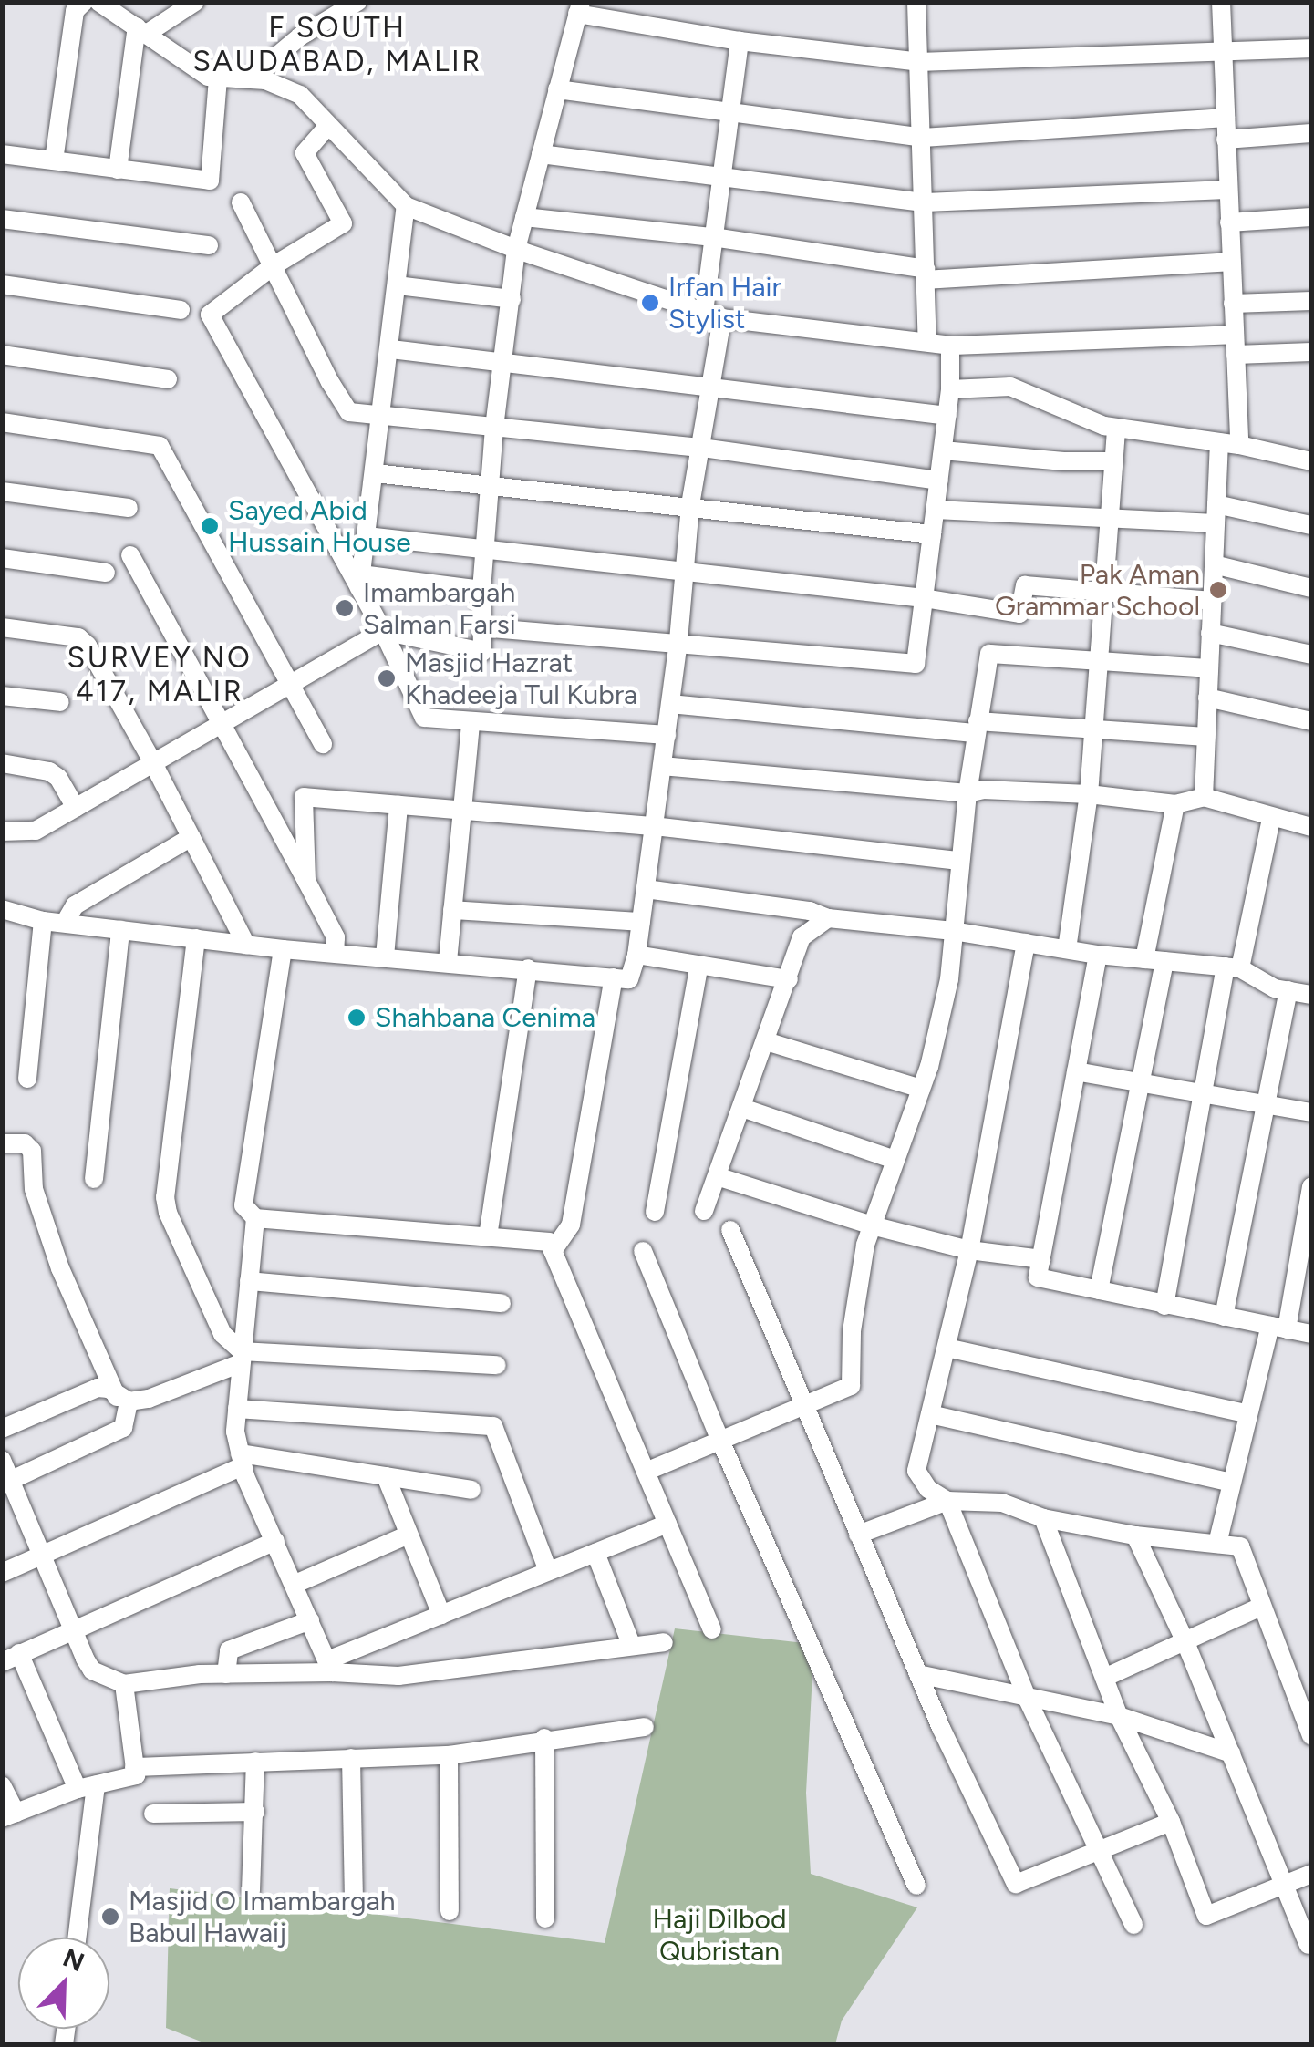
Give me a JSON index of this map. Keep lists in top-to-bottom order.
{
  "districts": ["F SOUTH SAUDABAD, MALIR", "SURVEY NO 417, MALIR"],
  "parks": ["Haji Dilbod Qubristan"],
  "places": [
    "Irfan Hair Stylist",
    "Sayed Abid Hussain House",
    "Pak Aman Grammar School",
    "Imambargah Salman Farsi",
    "Masjid Hazrat Khadeeja Tul Kubra",
    "Shahbana Cenima",
    "Masjid O Imambargah Babul Hawaij"
  ],
  "north": "top right"
}
